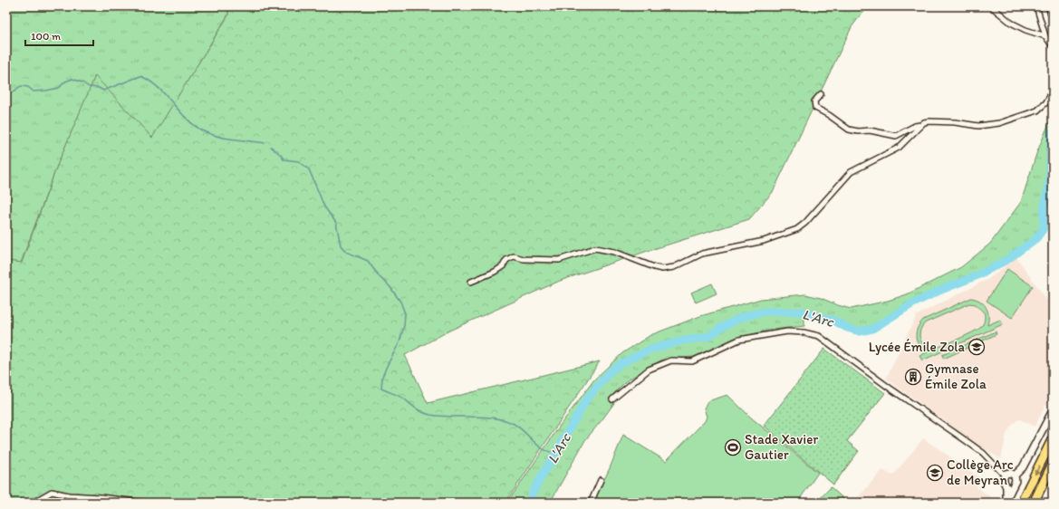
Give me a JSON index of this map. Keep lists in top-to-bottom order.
{
  "water": ["L'Arc"],
  "places": {
    "school or university": ["Lycée Émile Zola", "Collège Arc de Meyran"],
    "building": ["Gymnase Émile Zola"],
    "sports": ["Stade Xavier Gautier"]
  },
  "scale_bar": "100 m"
}
